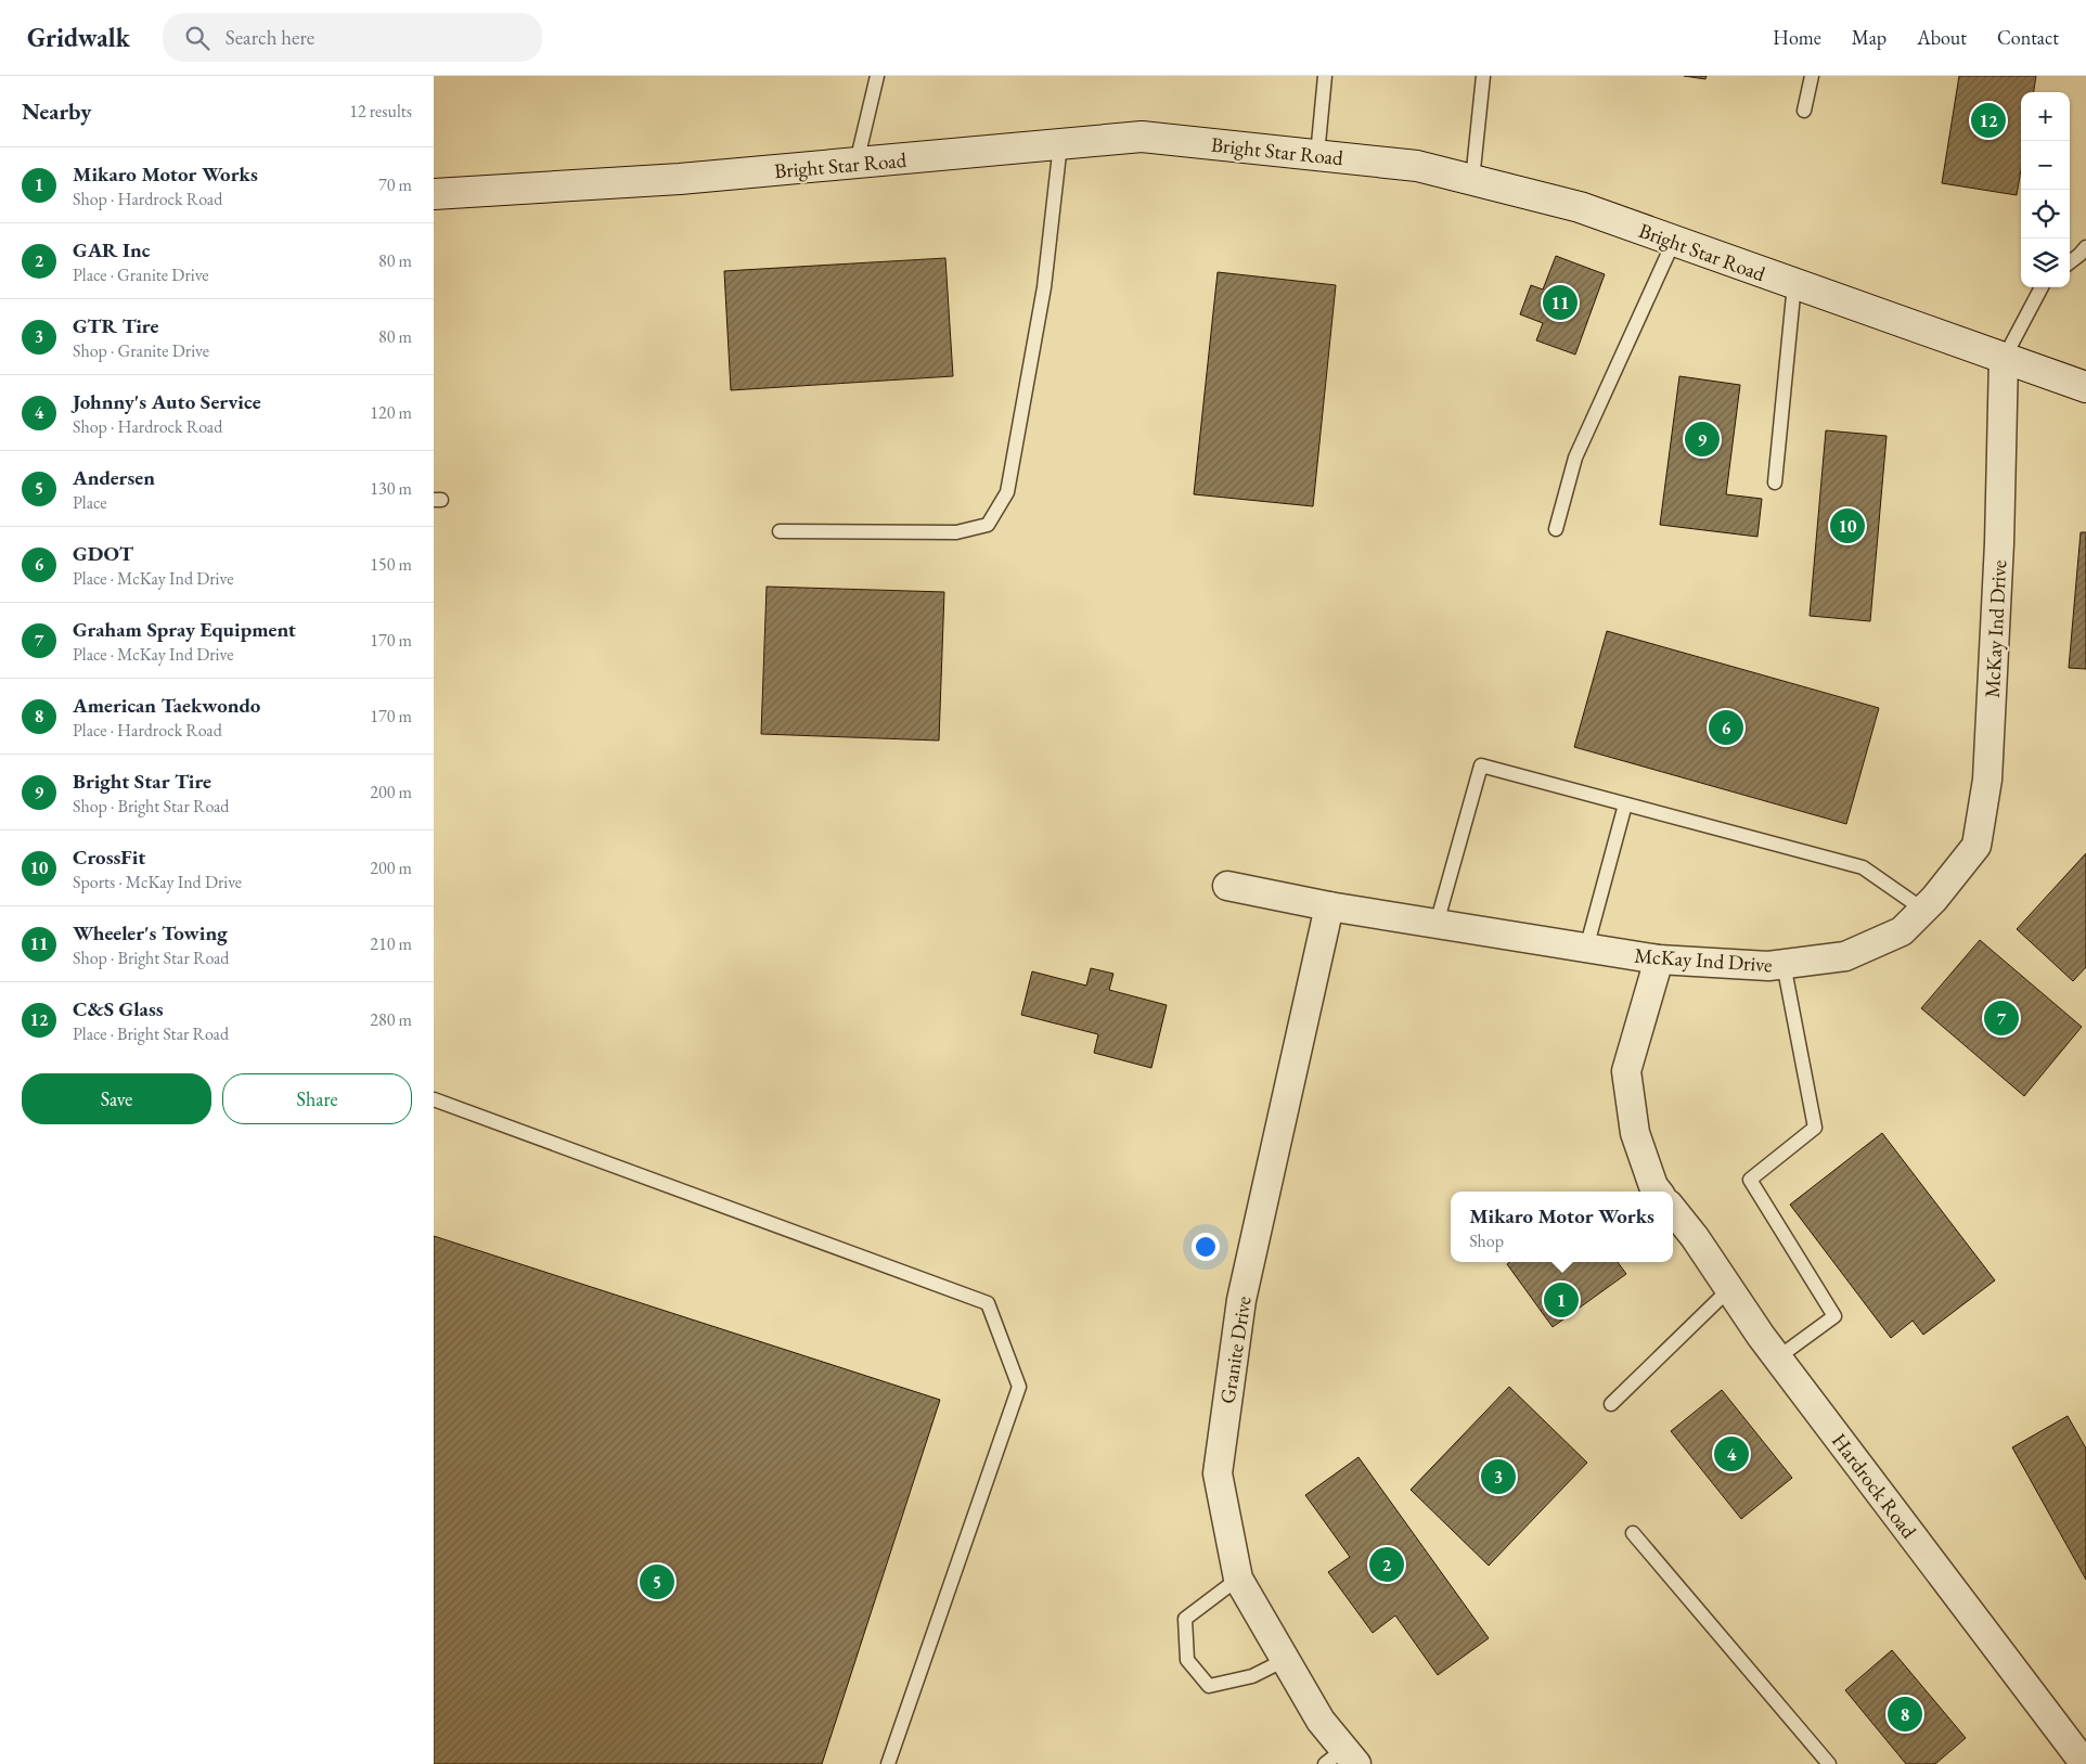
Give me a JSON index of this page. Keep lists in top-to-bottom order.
{
  "streets": {
    "street": [
      "Bright Star Road",
      "McKay Ind Drive",
      "Granite Drive",
      "Hardrock Road"
    ]
  },
  "crossings": [
    ["Bright Star Road", "McKay Ind Drive"],
    ["McKay Ind Drive", "Granite Drive"]
  ],
  "page": {
    "header": "Gridwalk",
    "search": "Search here",
    "nav": [
      "Home",
      "Map",
      "About",
      "Contact"
    ],
    "heading": ["Nearby", "12 results"],
    "map_buttons": ["+", "−"],
    "pins": [
      "12",
      "11",
      "9",
      "10",
      "6",
      "7",
      "1",
      "4",
      "3",
      "2",
      "5",
      "8"
    ],
    "list": [
      {
        "mark": "1",
        "name": "Mikaro Motor Works",
        "note": "Shop · Hardrock Road",
        "value": "70 m"
      },
      {
        "mark": "2",
        "name": "GAR Inc",
        "note": "Place · Granite Drive",
        "value": "80 m"
      },
      {
        "mark": "3",
        "name": "GTR Tire",
        "note": "Shop · Granite Drive",
        "value": "80 m"
      },
      {
        "mark": "4",
        "name": "Johnny's Auto Service",
        "note": "Shop · Hardrock Road",
        "value": "120 m"
      },
      {
        "mark": "5",
        "name": "Andersen",
        "note": "Place",
        "value": "130 m"
      },
      {
        "mark": "6",
        "name": "GDOT",
        "note": "Place · McKay Ind Drive",
        "value": "150 m"
      },
      {
        "mark": "7",
        "name": "Graham Spray Equipment",
        "note": "Place · McKay Ind Drive",
        "value": "170 m"
      },
      {
        "mark": "8",
        "name": "American Taekwondo",
        "note": "Place · Hardrock Road",
        "value": "170 m"
      },
      {
        "mark": "9",
        "name": "Bright Star Tire",
        "note": "Shop · Bright Star Road",
        "value": "200 m"
      },
      {
        "mark": "10",
        "name": "CrossFit",
        "note": "Sports · McKay Ind Drive",
        "value": "200 m"
      },
      {
        "mark": "11",
        "name": "Wheeler's Towing",
        "note": "Shop · Bright Star Road",
        "value": "210 m"
      },
      {
        "mark": "12",
        "name": "C&S Glass",
        "note": "Place · Bright Star Road",
        "value": "280 m"
      }
    ],
    "buttons": ["Save", "Share"],
    "popup": ["Mikaro Motor Works", "Shop"]
  }
}
